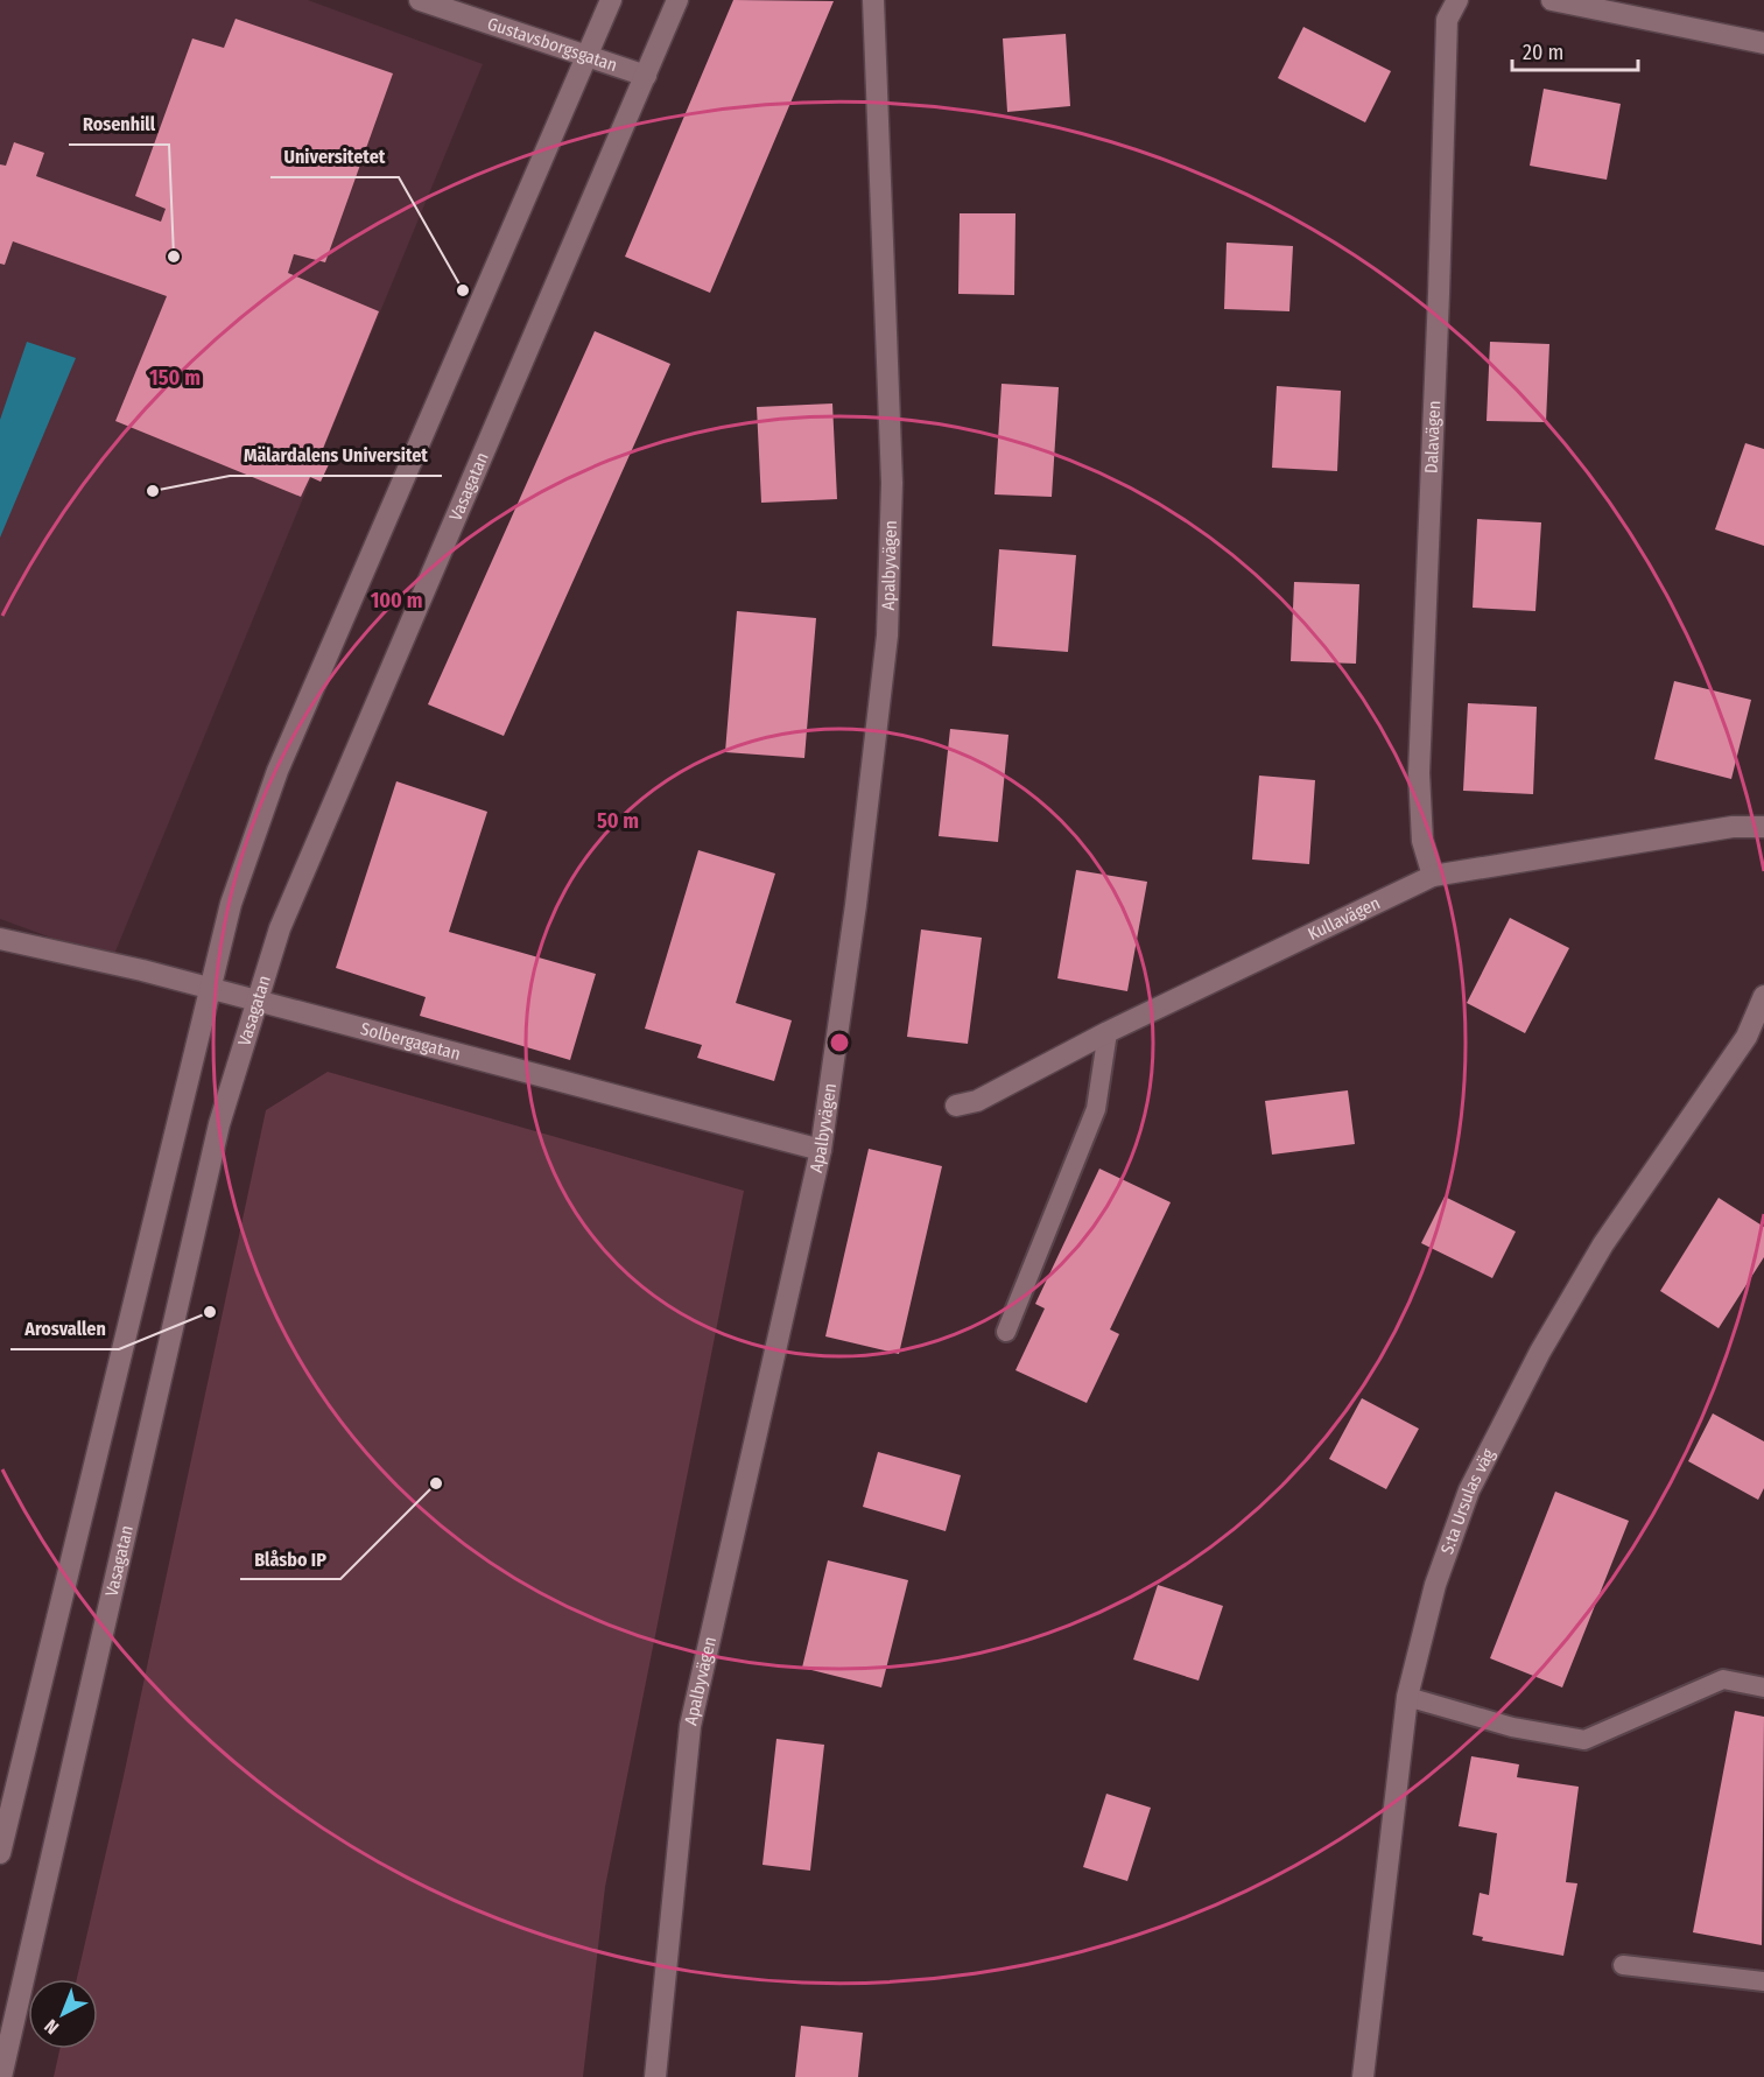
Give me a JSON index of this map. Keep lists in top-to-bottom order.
{
  "streets": {
    "street": [
      "Gustavsborgsgatan",
      "Dalavägen",
      "Vasagatan",
      "Apalbyvägen",
      "Kullavägen",
      "Solbergagatan",
      "S:ta Ursulas väg"
    ]
  },
  "crossings": [
    ["Gustavsborgsgatan", "Vasagatan"],
    ["Dalavägen", "Kullavägen"],
    ["Vasagatan", "Solbergagatan"],
    ["Apalbyvägen", "Solbergagatan"]
  ],
  "places": [
    "Rosenhill",
    "Universitetet",
    "Mälardalens Universitet",
    "Arosvallen",
    "Blåsbo IP"
  ],
  "scale_bar": "20 m",
  "north": "bottom left",
  "rings": ["150 m", "100 m", "50 m"]
}
